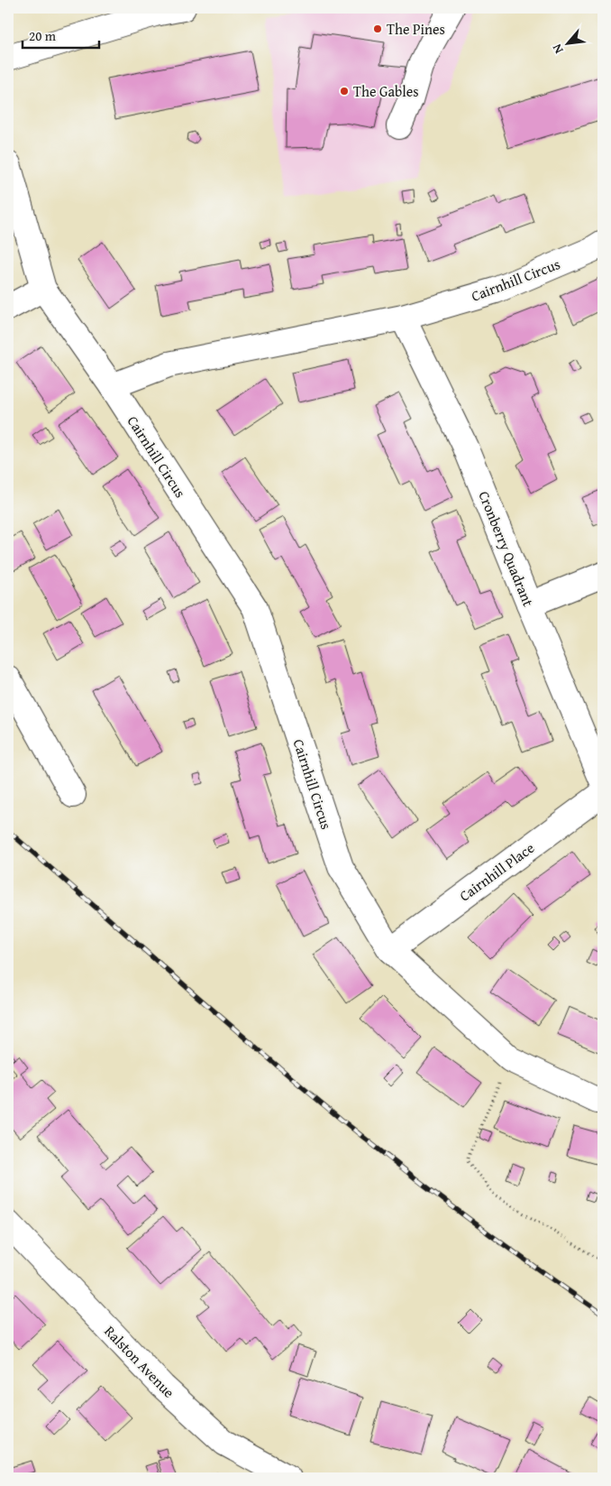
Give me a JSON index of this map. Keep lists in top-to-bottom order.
{
  "streets": {
    "street": [
      "Cairnhill Circus",
      "Cronberry Quadrant",
      "Cairnhill Place",
      "Ralston Avenue"
    ]
  },
  "crossings": [
    ["Cairnhill Circus", "Cronberry Quadrant"],
    ["Cairnhill Circus", "Cairnhill Place"]
  ],
  "places": ["The Pines", "The Gables"],
  "scale_bar": "20 m",
  "north": "bottom left"
}
